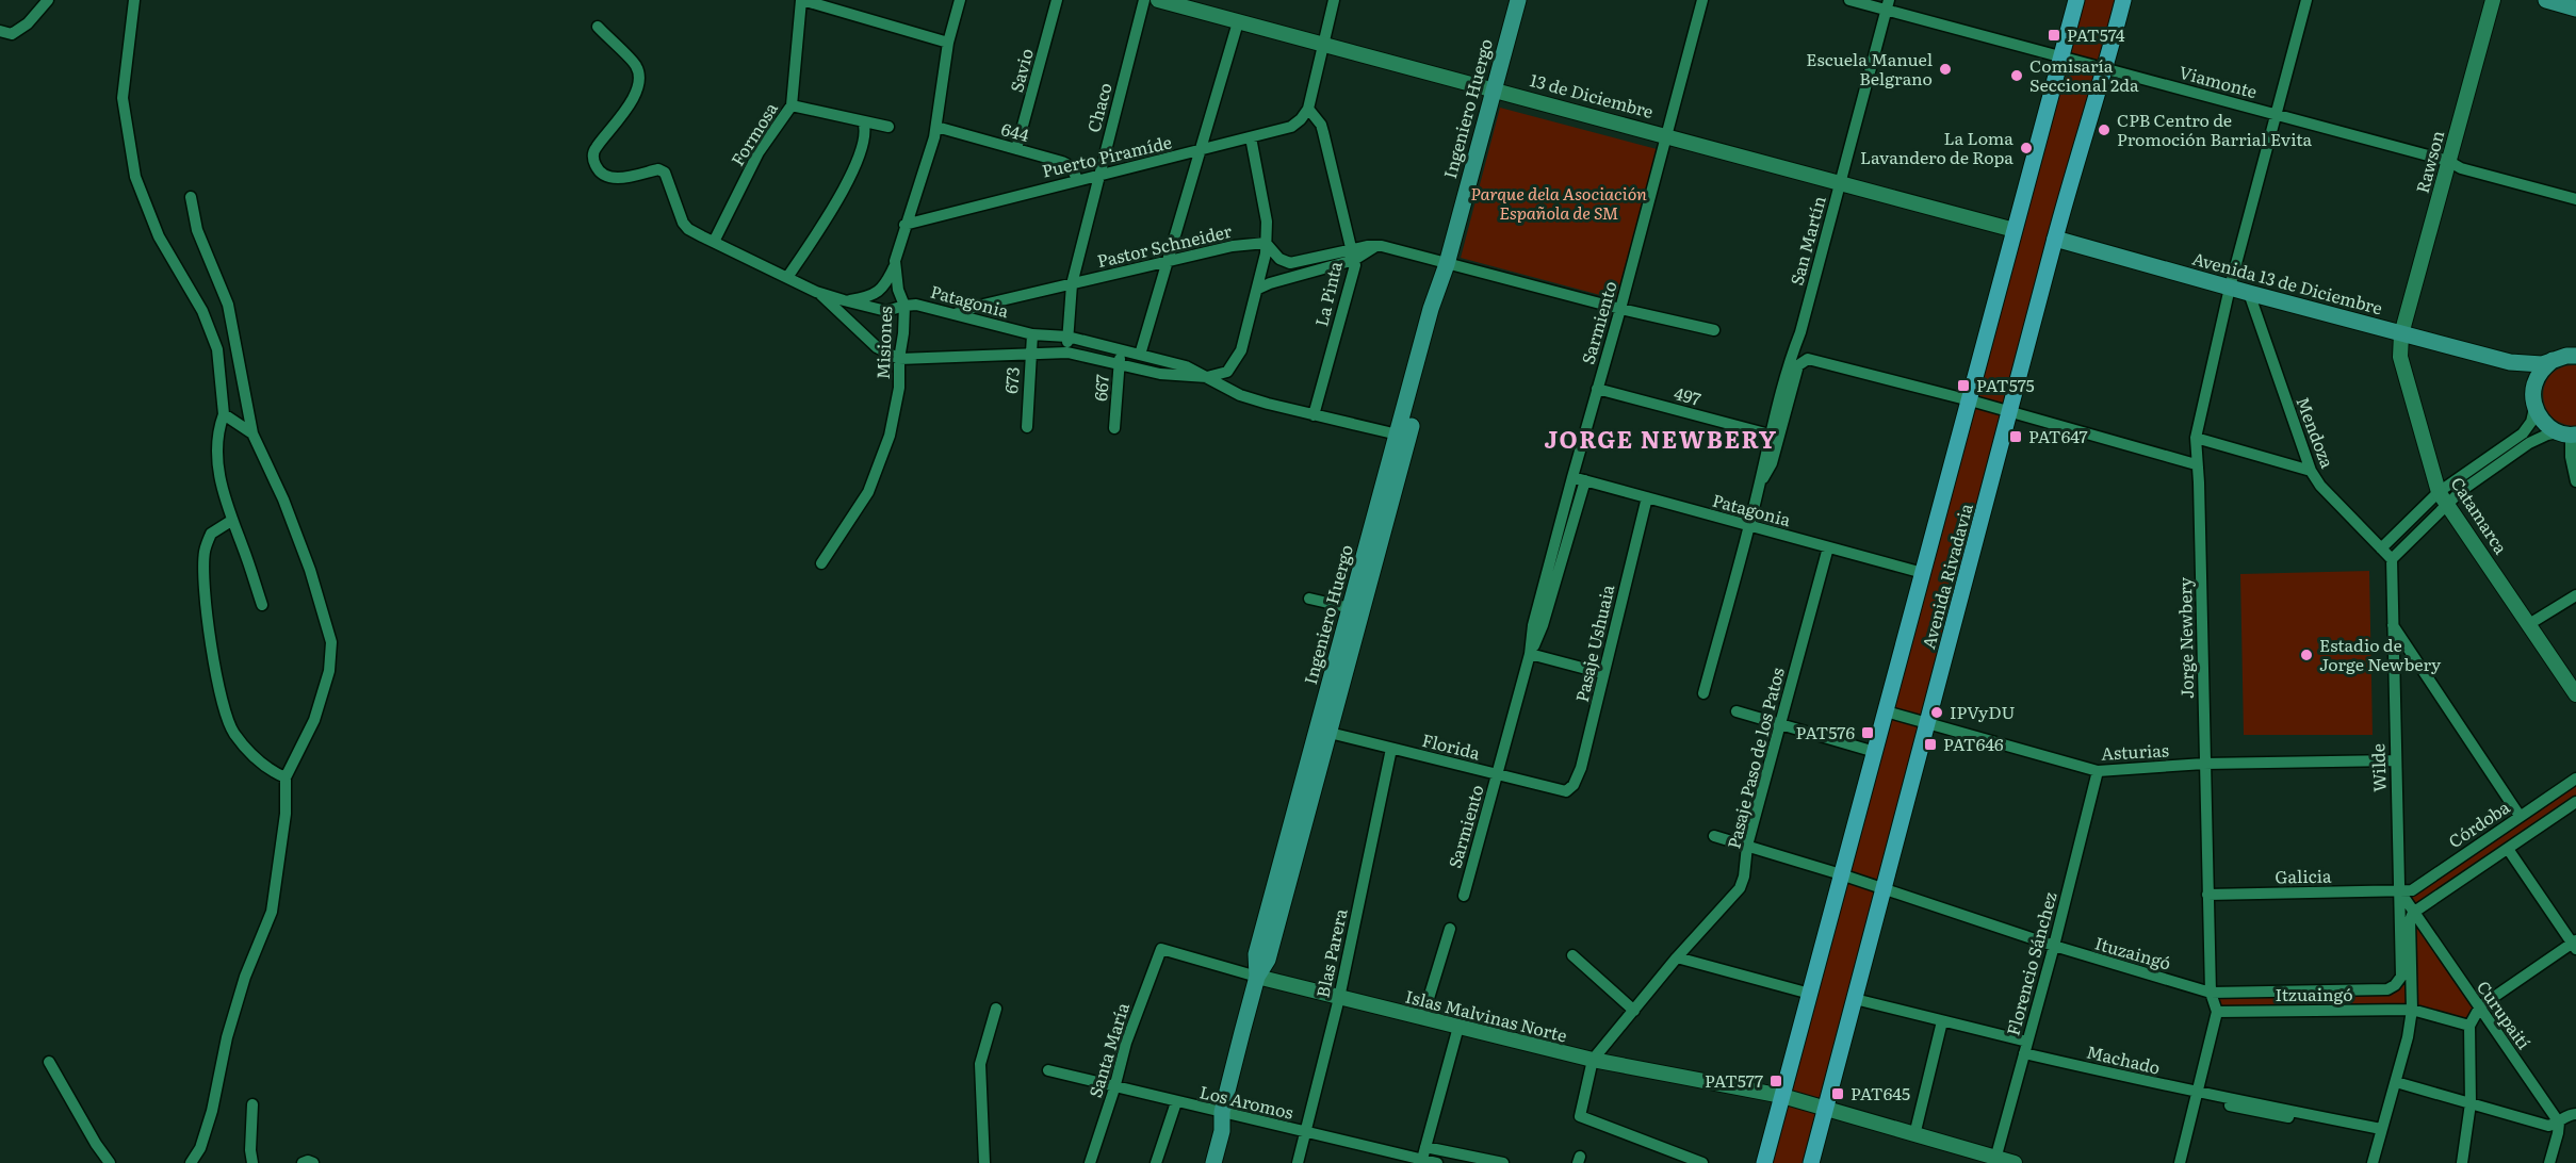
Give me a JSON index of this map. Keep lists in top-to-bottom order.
{
  "streets": {
    "main road": ["Ingeniero Huergo", "Avenida 13 de Diciembre", "Avenida Rivadavia"],
    "street": [
      "Savio",
      "Viamonte",
      "13 de Diciembre",
      "Chaco",
      "644",
      "Formosa",
      "Puerto Piramíde",
      "Rawson",
      "San Martín",
      "Pastor Schneider",
      "La Pinta",
      "Patagonia",
      "Sarmiento",
      "Misiones",
      "673",
      "667",
      "497",
      "Mendoza",
      "Catamarca",
      "Jorge Newbery",
      "Pasaje Ushuaia",
      "Florida",
      "Asturias",
      "Pasaje Paso de los Patos",
      "Wilde",
      "Córdoba",
      "Galicia",
      "Blas Parera",
      "Ituzaingó",
      "Florencio Sánchez",
      "Itzuaingó",
      "Curupaití",
      "Islas Malvinas Norte",
      "Santa María",
      "Machado",
      "Los Aromos"
    ]
  },
  "crossings": [
    ["Savio", "644"],
    ["Viamonte", "Rawson"],
    ["Viamonte", "San Martín"],
    ["Viamonte", "Avenida Rivadavia"],
    ["Viamonte", "Jorge Newbery"],
    ["13 de Diciembre", "Ingeniero Huergo"],
    ["13 de Diciembre", "San Martín"],
    ["13 de Diciembre", "Sarmiento"],
    ["13 de Diciembre", "Avenida Rivadavia"],
    ["Chaco", "Puerto Piramíde"],
    ["Chaco", "Pastor Schneider"],
    ["Chaco", "Patagonia"],
    ["Ingeniero Huergo", "Patagonia"],
    ["Ingeniero Huergo", "Florida"],
    ["Ingeniero Huergo", "Islas Malvinas Norte"],
    ["Ingeniero Huergo", "Los Aromos"],
    ["644", "Puerto Piramíde"],
    ["644", "Misiones"],
    ["Formosa", "Patagonia"],
    ["Puerto Piramíde", "La Pinta"],
    ["Puerto Piramíde", "Misiones"],
    ["Rawson", "Avenida 13 de Diciembre"],
    ["Rawson", "Catamarca"],
    ["San Martín", "Patagonia"],
    ["San Martín", "497"],
    ["San Martín", "Avenida Rivadavia"],
    ["Pastor Schneider", "Patagonia"],
    ["Avenida 13 de Diciembre", "Mendoza"],
    ["Avenida 13 de Diciembre", "Catamarca"],
    ["Avenida 13 de Diciembre", "Avenida Rivadavia"],
    ["Avenida 13 de Diciembre", "Jorge Newbery"],
    ["La Pinta", "Patagonia"],
    ["Patagonia", "Sarmiento"],
    ["Patagonia", "Misiones"],
    ["Patagonia", "673"],
    ["Patagonia", "667"],
    ["Patagonia", "Avenida Rivadavia"],
    ["Patagonia", "Pasaje Ushuaia"],
    ["Patagonia", "Pasaje Paso de los Patos"],
    ["Sarmiento", "497"],
    ["Sarmiento", "Florida"],
    ["Mendoza", "Wilde"],
    ["Avenida Rivadavia", "Asturias"],
    ["Avenida Rivadavia", "Ituzaingó"],
    ["Avenida Rivadavia", "Islas Malvinas Norte"],
    ["Avenida Rivadavia", "Machado"],
    ["Jorge Newbery", "Asturias"],
    ["Jorge Newbery", "Galicia"],
    ["Jorge Newbery", "Ituzaingó"],
    ["Jorge Newbery", "Itzuaingó"],
    ["Pasaje Ushuaia", "Florida"],
    ["Florida", "Blas Parera"],
    ["Asturias", "Wilde"],
    ["Asturias", "Florencio Sánchez"],
    ["Pasaje Paso de los Patos", "Islas Malvinas Norte"],
    ["Wilde", "Córdoba"],
    ["Wilde", "Galicia"],
    ["Wilde", "Ituzaingó"],
    ["Wilde", "Curupaití"],
    ["Córdoba", "Galicia"],
    ["Córdoba", "Curupaití"],
    ["Galicia", "Curupaití"],
    ["Blas Parera", "Islas Malvinas Norte"],
    ["Blas Parera", "Los Aromos"],
    ["Ituzaingó", "Florencio Sánchez"],
    ["Florencio Sánchez", "Islas Malvinas Norte"],
    ["Florencio Sánchez", "Machado"],
    ["Islas Malvinas Norte", "Santa María"],
    ["Santa María", "Los Aromos"]
  ],
  "districts": ["JORGE NEWBERY"],
  "parks": ["Parque dela Asociación Española de SM"],
  "places": {
    "transit": [
      "PAT574",
      "PAT575",
      "PAT647",
      "PAT576",
      "PAT646",
      "PAT577",
      "PAT645"
    ],
    "other": [
      "Escuela Manuel Belgrano",
      "Comisaría Seccional 2da",
      "CPB Centro de Promoción Barrial Evita",
      "La Loma Lavandero de Ropa",
      "Estadio de Jorge Newbery",
      "IPVyDU"
    ]
  }
}
